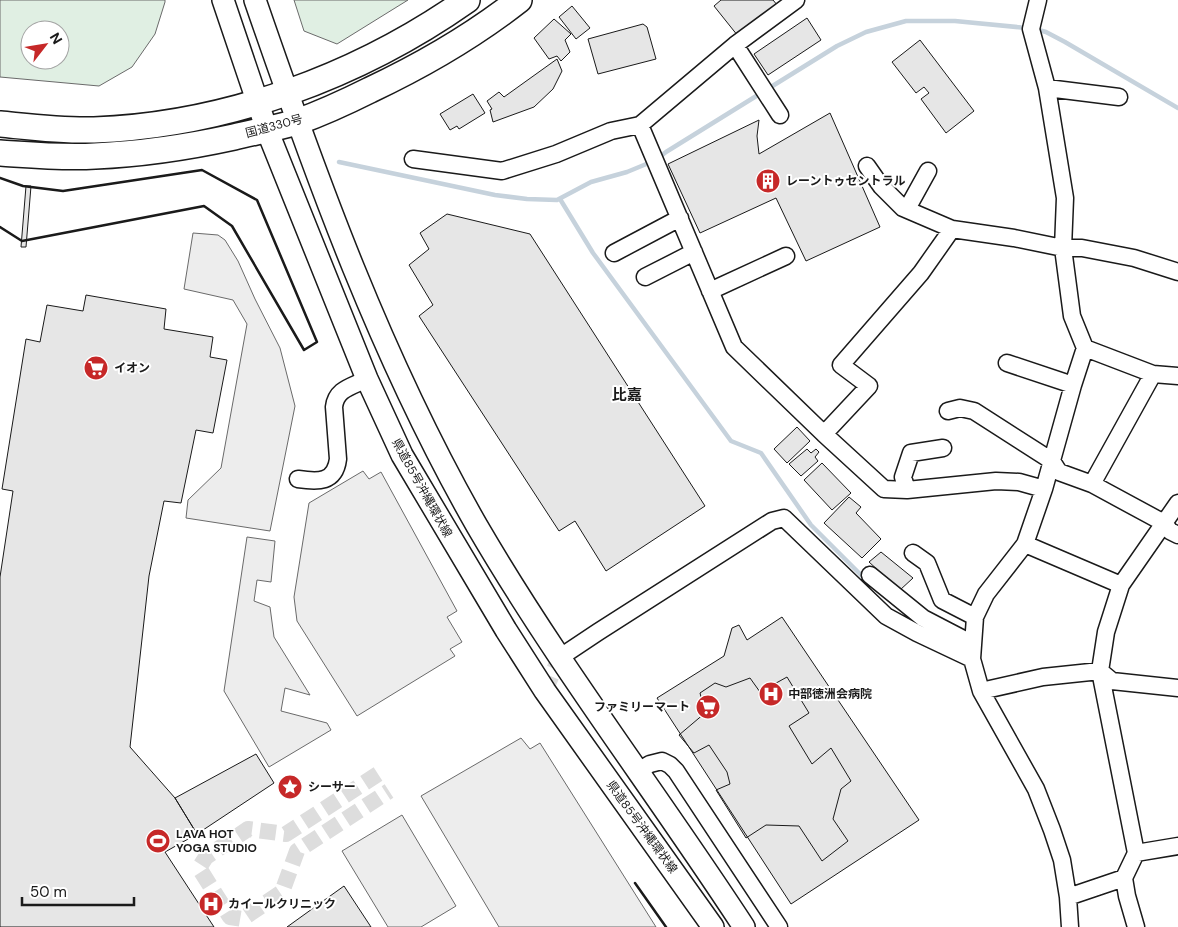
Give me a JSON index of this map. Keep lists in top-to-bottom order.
{
  "streets": {
    "highway": ["国道330号"],
    "main road": ["県道85号沖縄環状線"]
  },
  "crossings": [
    ["国道330号", "県道85号沖縄環状線"]
  ],
  "districts": ["比嘉"],
  "places": {
    "building": ["レーントゥセントラル"],
    "supermarket": ["イオン", "ファミリーマート"],
    "hospital": ["中部徳洲会病院", "カイールクリニック"],
    "place": ["シーサー"],
    "sports": ["LAVA HOT YOGA STUDIO"]
  },
  "scale_bar": "50 m",
  "north": "top right"
}
